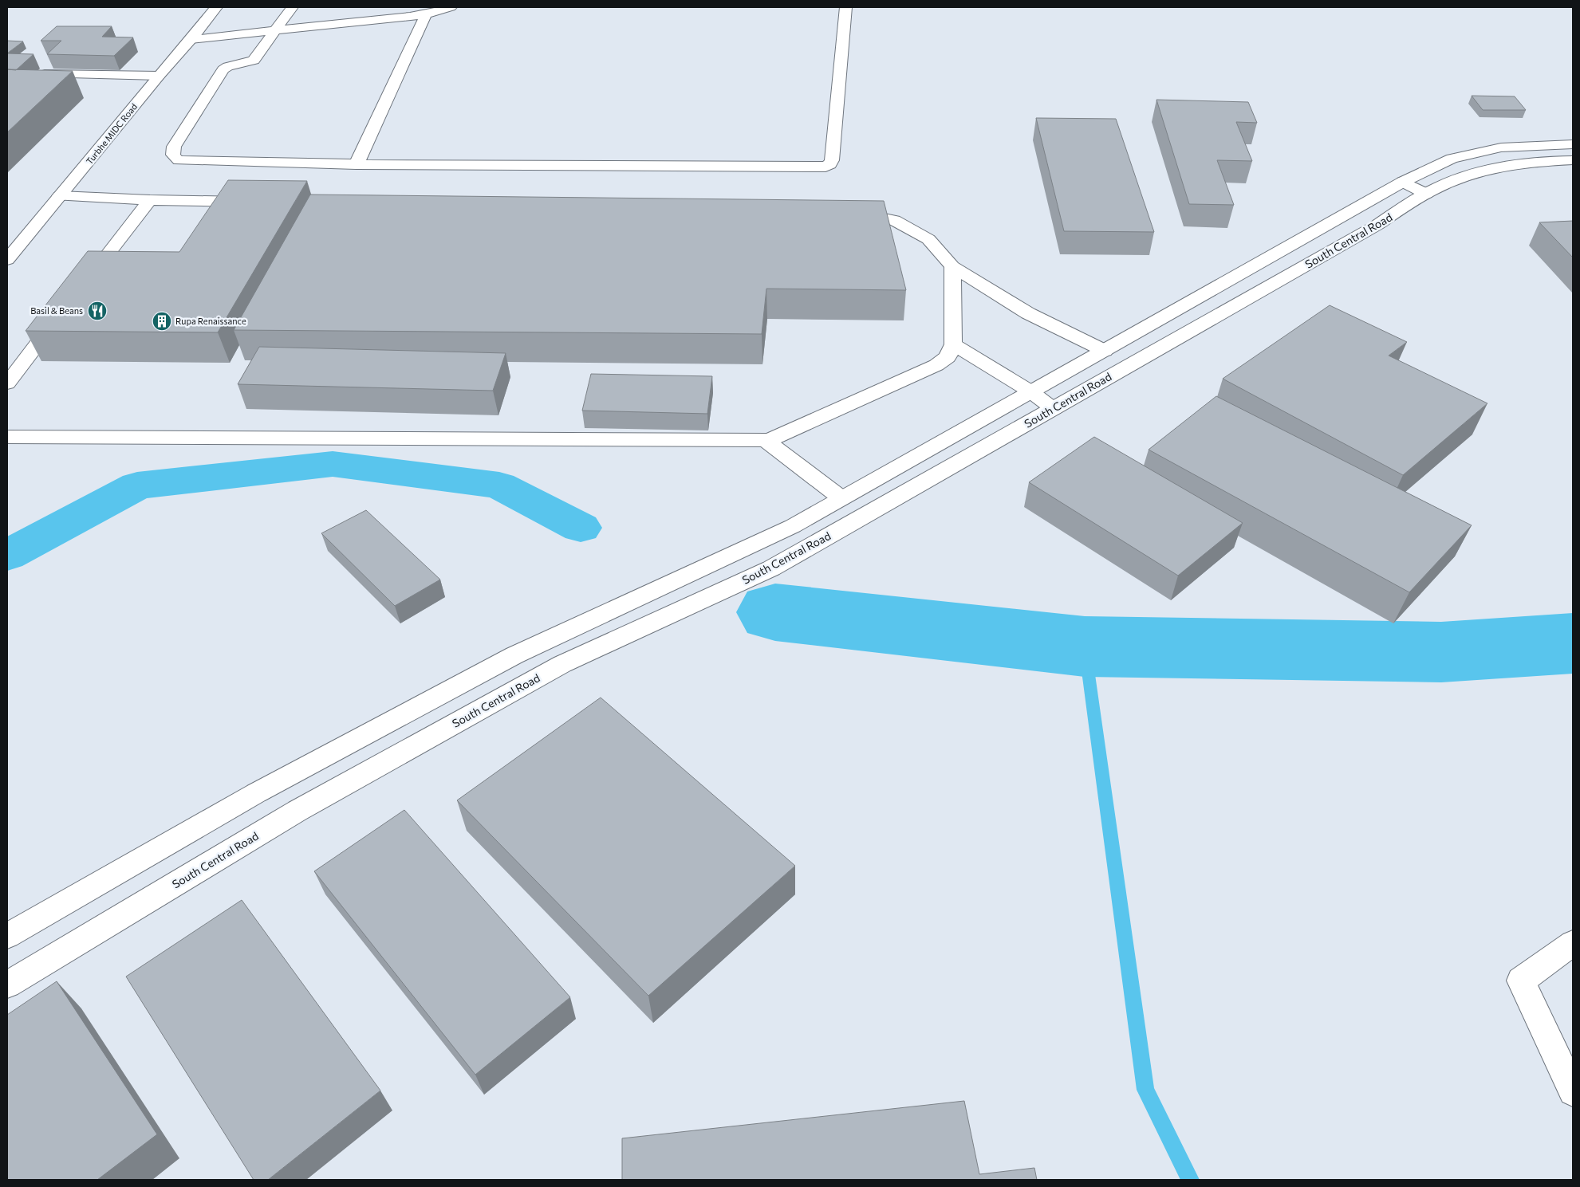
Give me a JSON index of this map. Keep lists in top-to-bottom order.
{
  "streets": {
    "street": ["Turbhe MIDC Road", "South Central Road"]
  },
  "places": {
    "restaurant": ["Basil & Beans"],
    "building": ["Rupa Renaissance"]
  }
}
